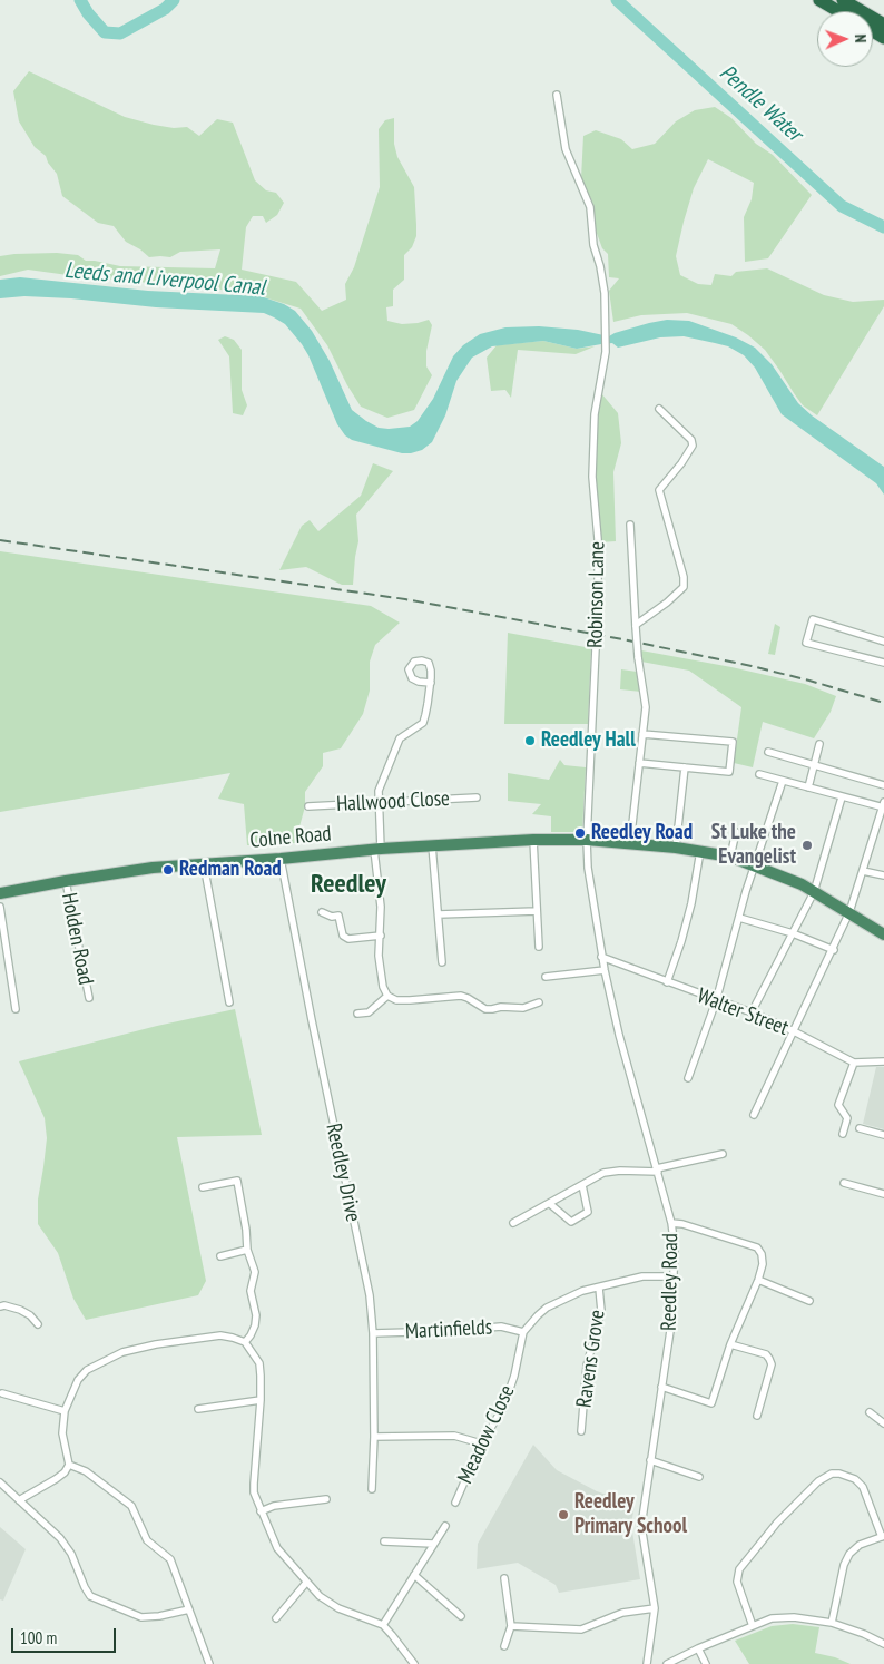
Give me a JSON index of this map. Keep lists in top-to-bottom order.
{
  "streets": {
    "highway": ["Colne Road"],
    "street": [
      "Robinson Lane",
      "Hallwood Close",
      "Holden Road",
      "Walter Street",
      "Reedley Drive",
      "Reedley Road",
      "Martinfields",
      "Ravens Grove",
      "Meadow Close"
    ]
  },
  "crossings": [
    ["Robinson Lane", "Colne Road"],
    ["Robinson Lane", "Reedley Road"],
    ["Colne Road", "Holden Road"],
    ["Colne Road", "Reedley Drive"],
    ["Colne Road", "Reedley Road"],
    ["Walter Street", "Reedley Road"],
    ["Reedley Drive", "Martinfields"],
    ["Martinfields", "Meadow Close"]
  ],
  "districts": ["Reedley"],
  "water": ["Pendle Water", "Leeds and Liverpool Canal"],
  "places": [
    "Reedley Hall",
    "Reedley Road",
    "St Luke the Evangelist",
    "Redman Road",
    "Reedley Primary School"
  ],
  "scale_bar": "100 m",
  "north": "right"
}
